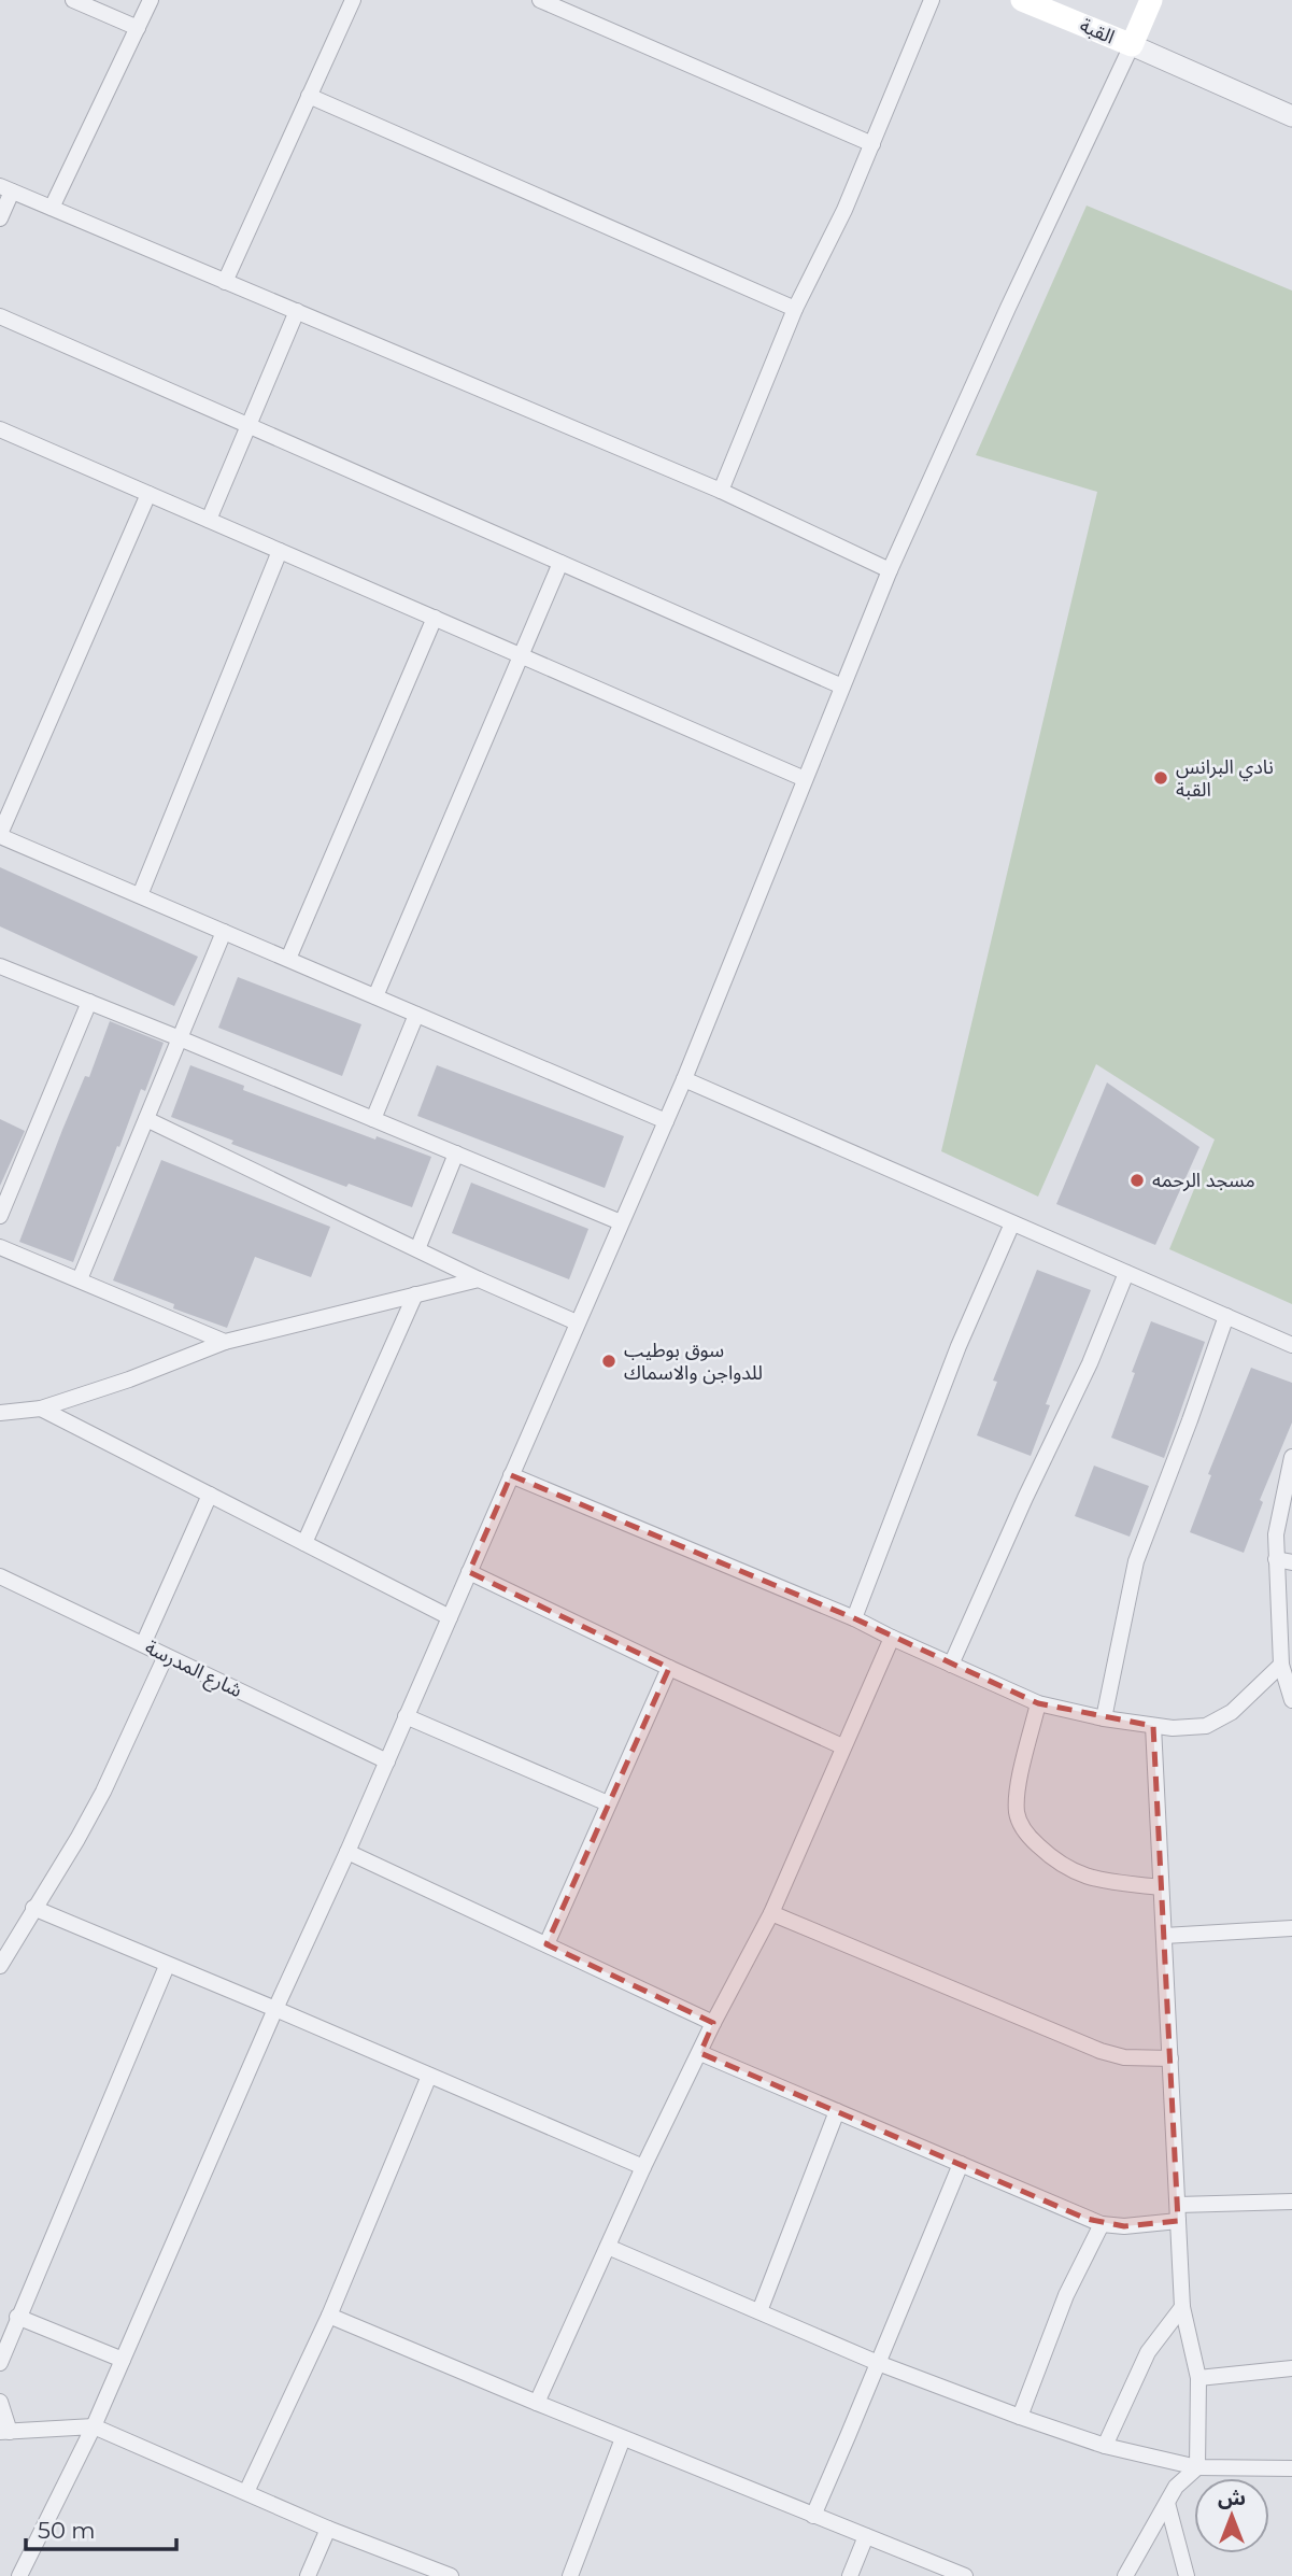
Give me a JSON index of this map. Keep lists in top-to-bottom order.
{
  "streets": {
    "main road": ["القبة"],
    "street": ["شارع المدرسة"]
  },
  "places": ["نادي البرانس القبة", "مسجد الرحمه", "سوق بوطيب للدواجن والاسماك"],
  "scale_bar": "50 m",
  "north": "top"
}
